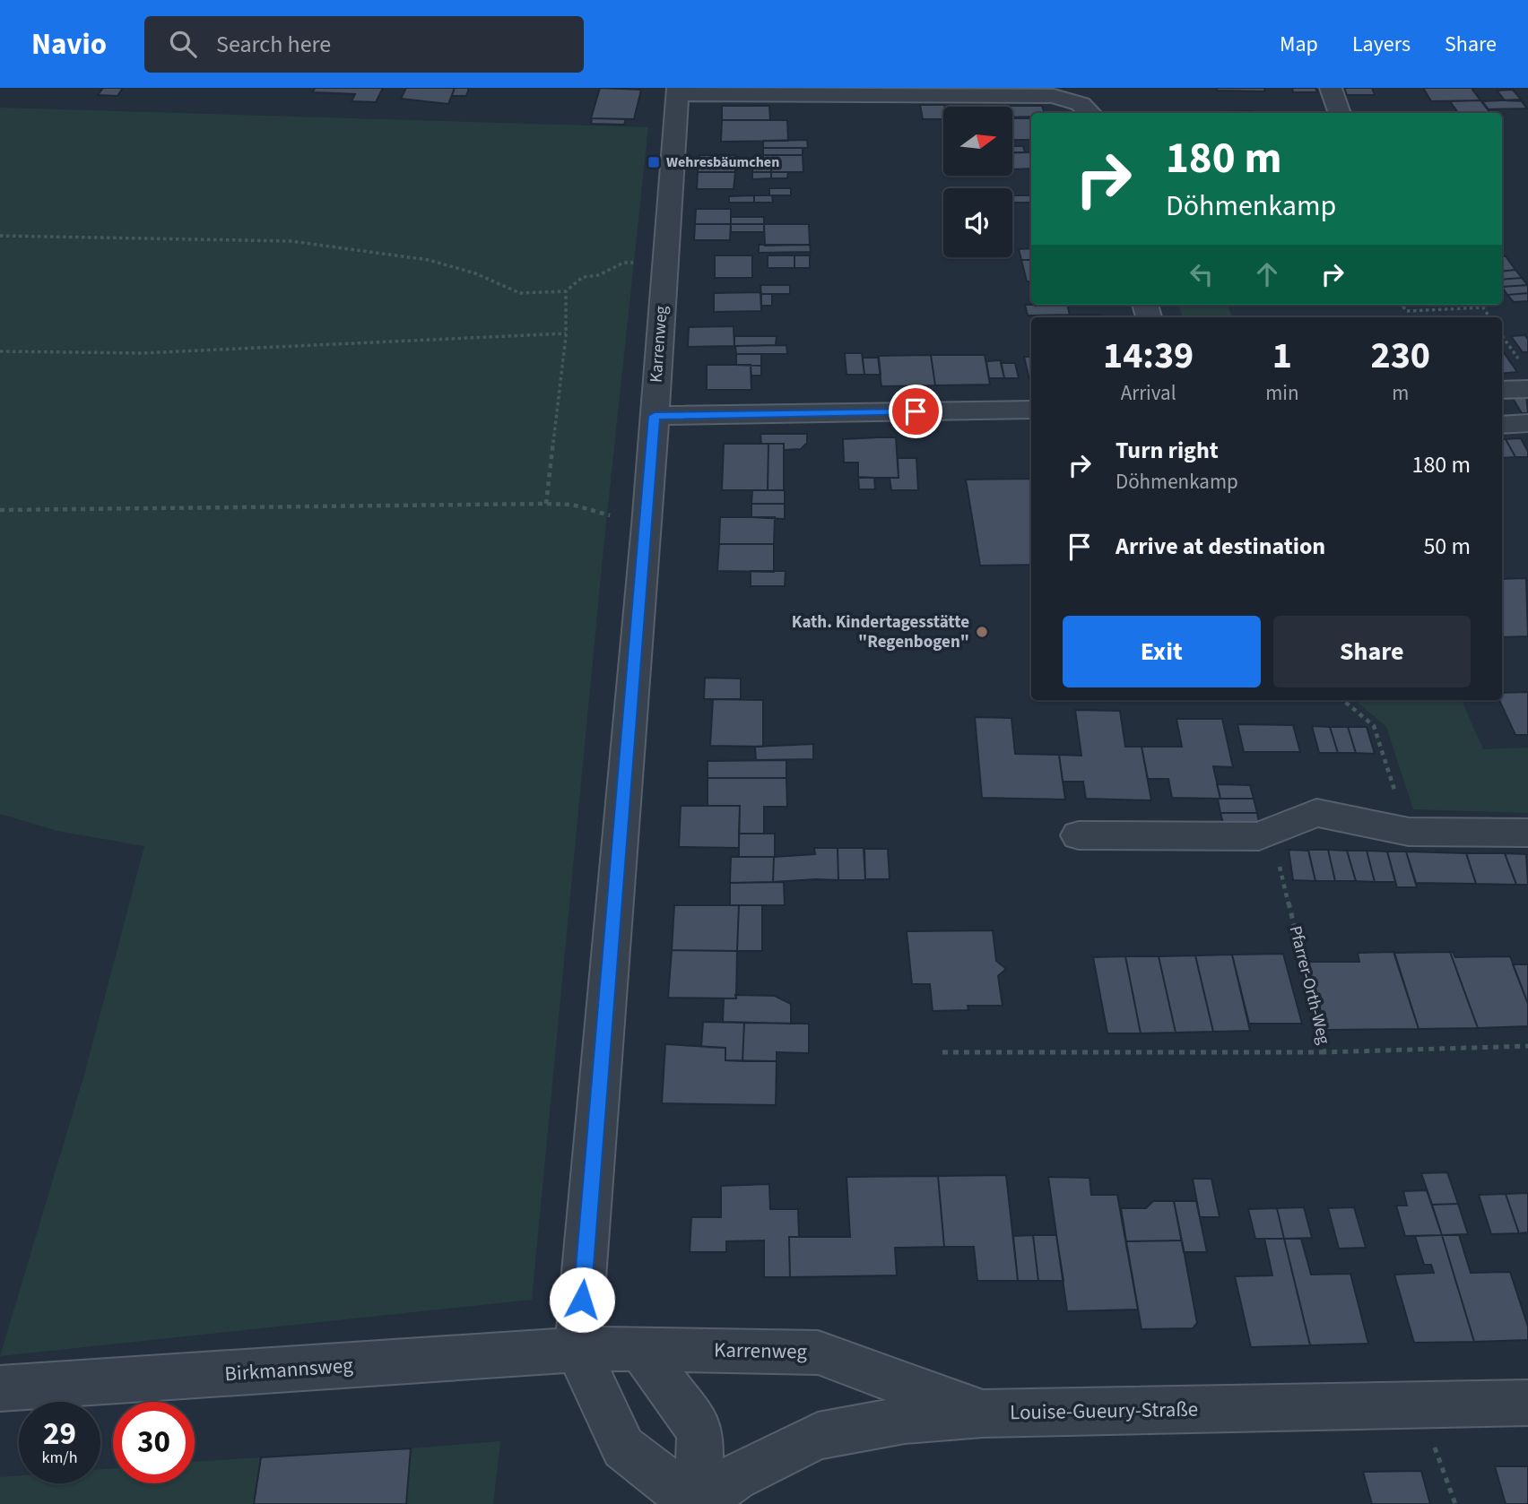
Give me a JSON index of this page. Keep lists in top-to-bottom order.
{
  "streets": {
    "street": ["Karrenweg", "Birkmannsweg", "Louise-Gueury-Straße"],
    "path": ["Pfarrer-Orth-Weg"]
  },
  "crossings": [
    ["Karrenweg", "Birkmannsweg"],
    ["Karrenweg", "Louise-Gueury-Straße"]
  ],
  "places": {
    "transit": ["Wehresbäumchen"],
    "other": ["Kath. Kindertagesstätte \"Regenbogen\""]
  },
  "north": "right",
  "page": {
    "header": "Navio",
    "search": "Search here",
    "nav": ["Map", "Layers", "Share"],
    "turn": ["180 m", "Döhmenkamp"],
    "eta": [
      "14:39",
      "Arrival",
      "1",
      "min",
      "230",
      "m"
    ],
    "list": [
      {
        "name": "Turn right",
        "note": "Döhmenkamp",
        "value": "180 m"
      },
      {
        "name": "Arrive at destination",
        "value": "50 m"
      }
    ],
    "buttons": ["Exit", "Share"],
    "speed": "29 km/h",
    "limit": "30"
  }
}
